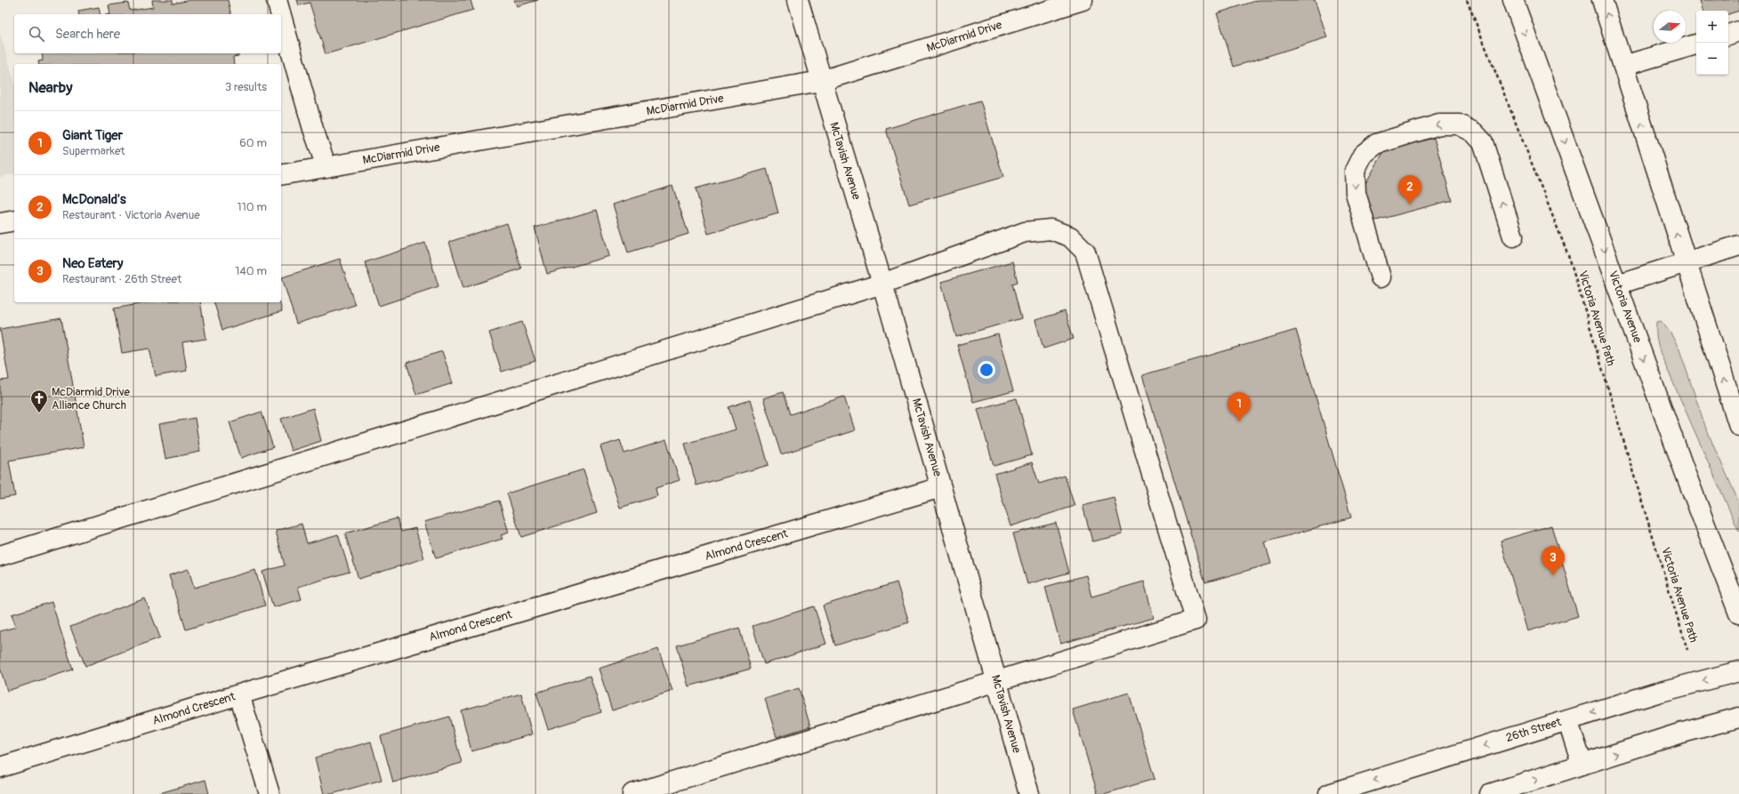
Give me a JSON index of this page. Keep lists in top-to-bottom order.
{
  "streets": {
    "street": [
      "McDiarmid Drive",
      "McTavish Avenue",
      "Victoria Avenue",
      "Almond Crescent",
      "26th Street"
    ],
    "path": ["Victoria Avenue Path"]
  },
  "crossings": [
    ["McDiarmid Drive", "McTavish Avenue"],
    ["McTavish Avenue", "Almond Crescent"]
  ],
  "places": {
    "church": ["McDiarmid Drive Alliance Church"]
  },
  "north": "right",
  "page": {
    "map_buttons": ["+", "−"],
    "search": "Search here",
    "heading": ["Nearby", "3 results"],
    "list": [
      {
        "mark": "1",
        "name": "Giant Tiger",
        "note": "Supermarket",
        "value": "60 m"
      },
      {
        "mark": "2",
        "name": "McDonald's",
        "note": "Restaurant · Victoria Avenue",
        "value": "110 m"
      },
      {
        "mark": "3",
        "name": "Neo Eatery",
        "note": "Restaurant · 26th Street",
        "value": "140 m"
      }
    ],
    "pins": ["2", "1", "3"]
  }
}
